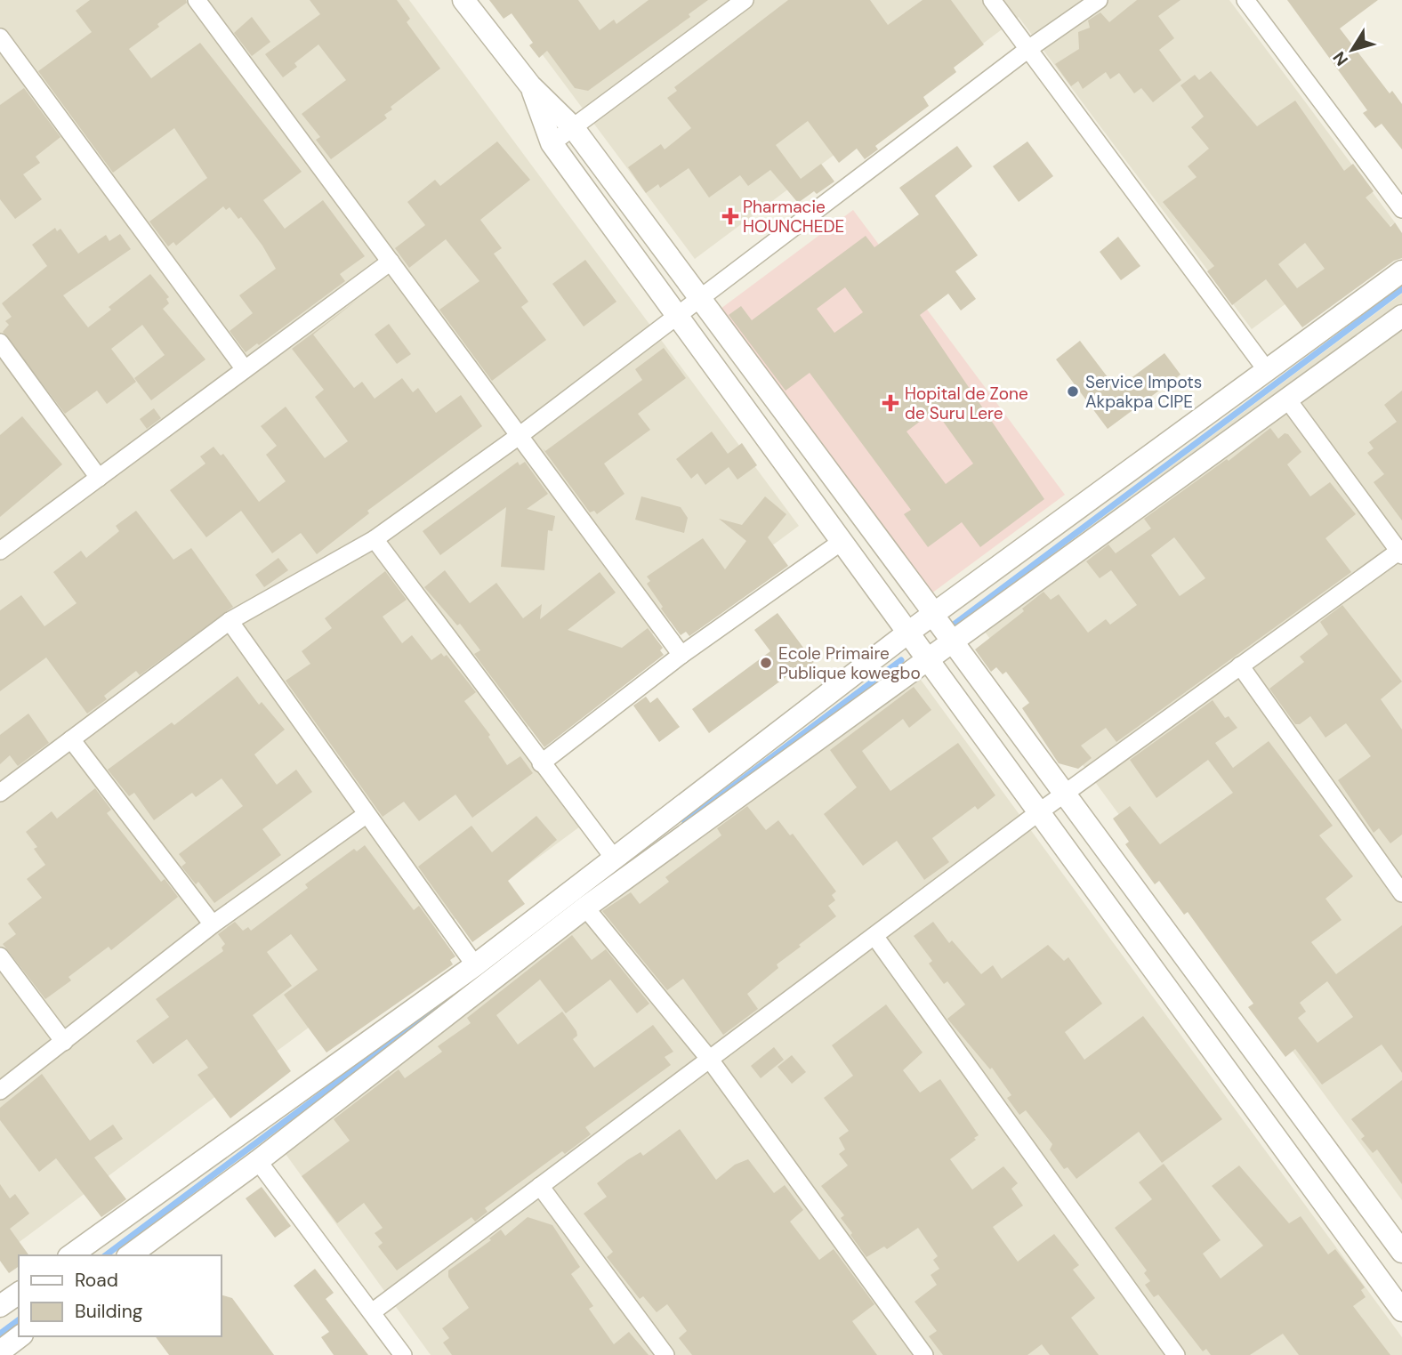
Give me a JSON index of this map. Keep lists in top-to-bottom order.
{
  "places": {
    "health": ["Pharmacie HOUNCHEDE", "Hopital de Zone de Suru Lere"],
    "other": ["Service Impots Akpakpa CIPE", "Ecole Primaire Publique kowegbo"]
  },
  "legend": ["Road", "Building"],
  "north": "bottom left"
}
